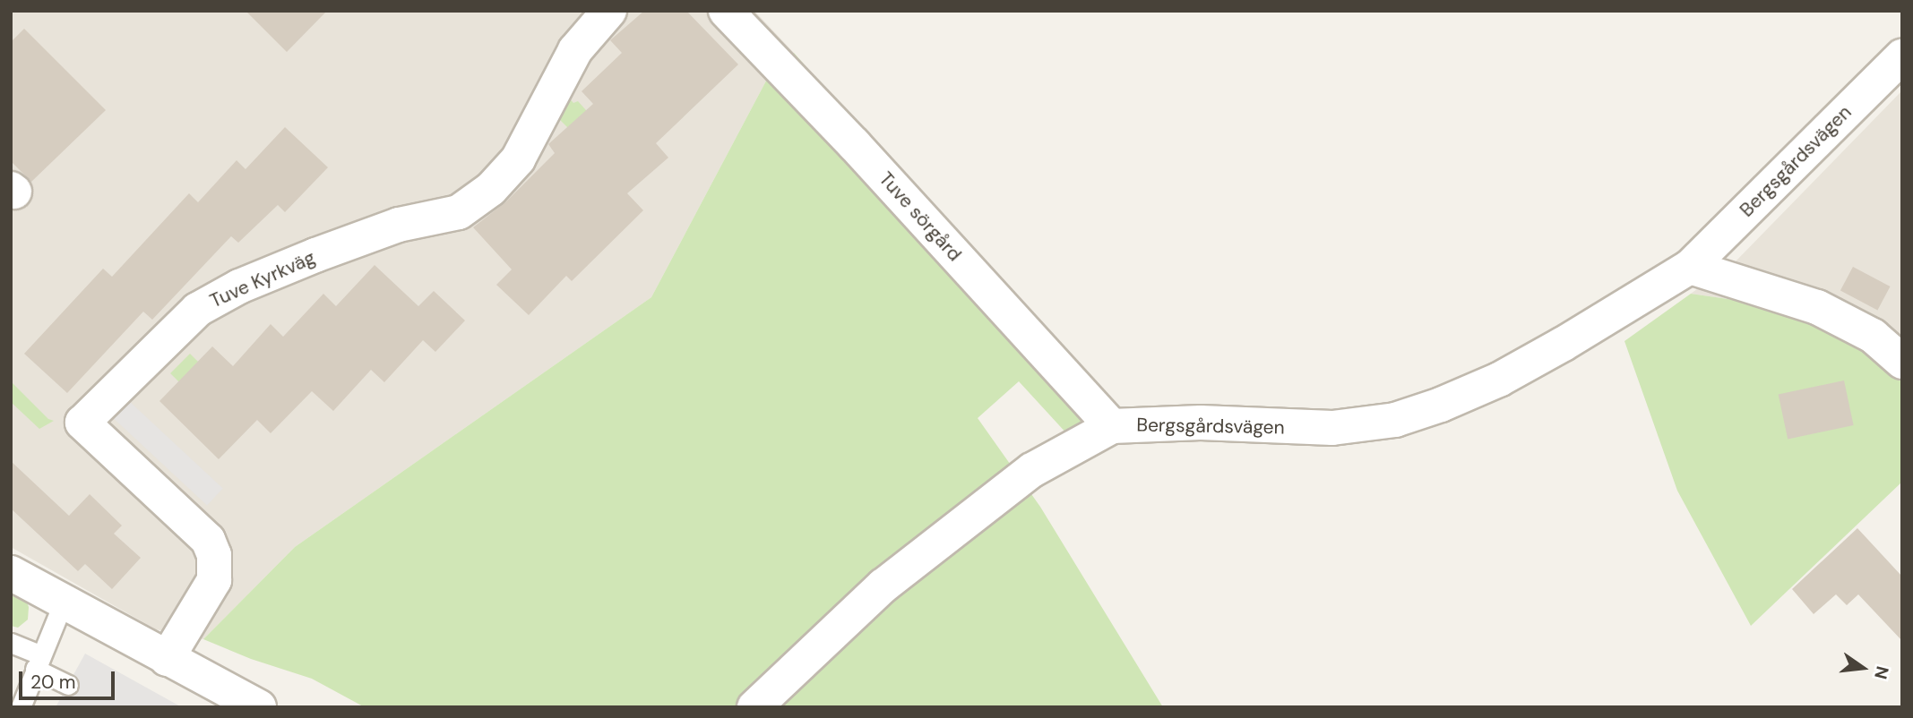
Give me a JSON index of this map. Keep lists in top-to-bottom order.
{
  "streets": {
    "street": ["Bergsgårdsvägen", "Tuve sörgård", "Tuve Kyrkväg"]
  },
  "crossings": [
    ["Bergsgårdsvägen", "Tuve sörgård"]
  ],
  "scale_bar": "20 m",
  "north": "right"
}
